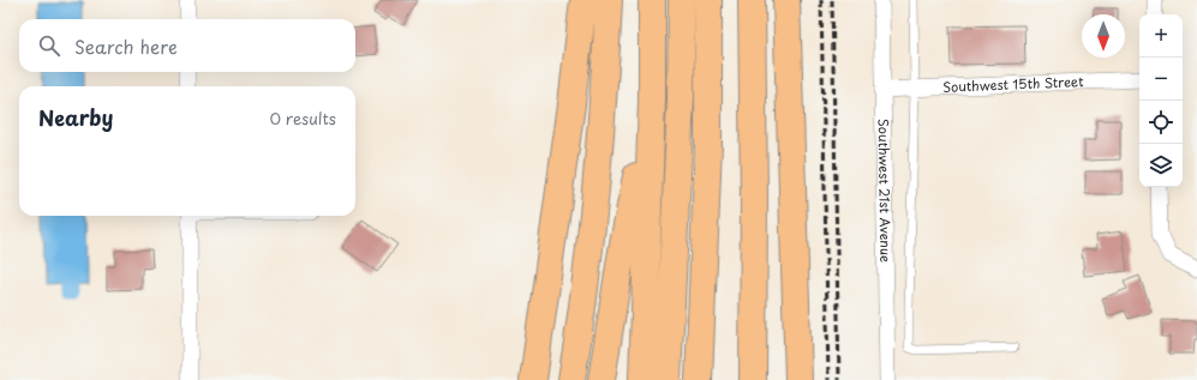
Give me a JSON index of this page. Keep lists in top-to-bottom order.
{
  "streets": {
    "street": ["Southwest 15th Street", "Southwest 21st Avenue"]
  },
  "crossings": [
    ["Southwest 15th Street", "Southwest 21st Avenue"]
  ],
  "north": "bottom",
  "page": {
    "map_buttons": ["+", "−"],
    "search": "Search here",
    "heading": ["Nearby", "0 results"]
  }
}
